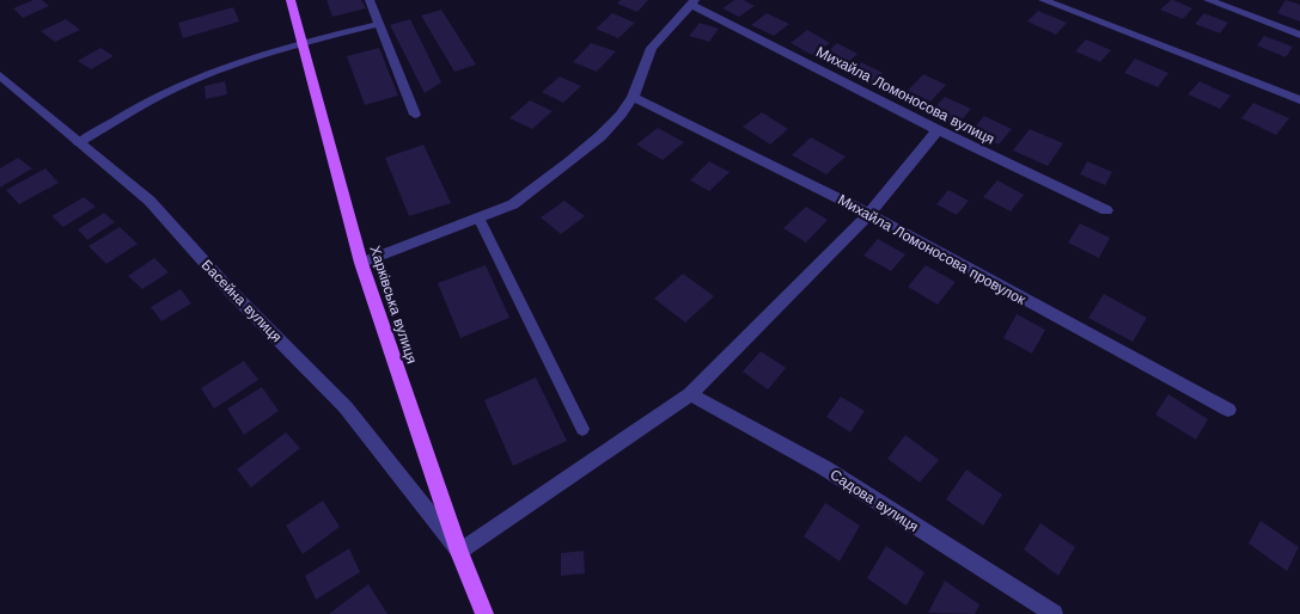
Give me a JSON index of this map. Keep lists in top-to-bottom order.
{
  "streets": {
    "main road": ["Харківська вулиця"],
    "street": [
      "Михайла Ломоносова вулиця",
      "Михайла Ломоносова провулок",
      "Басейна вулиця",
      "Садова вулиця"
    ]
  },
  "crossings": [
    ["Басейна вулиця", "Харківська вулиця"]
  ]
}
